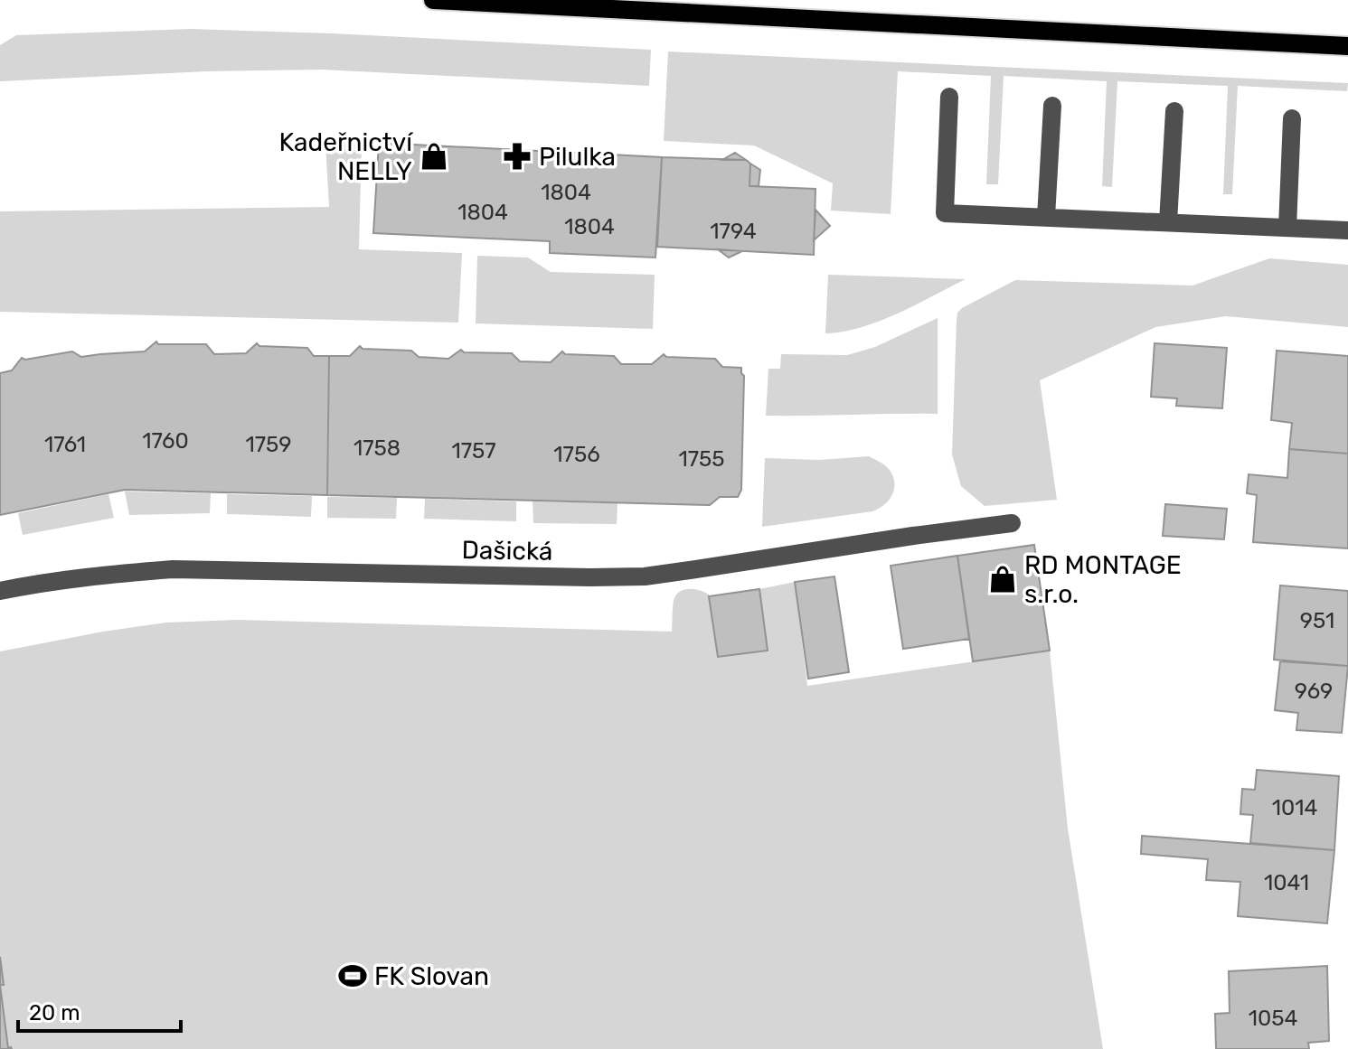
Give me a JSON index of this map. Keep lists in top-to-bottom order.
{
  "streets": {
    "street": ["Dašická"]
  },
  "places": {
    "shop": ["Kadeřnictví NELLY", "RD MONTAGE s.r.o."],
    "pharmacy": ["Pilulka"],
    "sports": ["FK Slovan"]
  },
  "house_numbers": [
    "1804",
    "1804",
    "1804",
    "1794",
    "1760",
    "1761",
    "1759",
    "1758",
    "1757",
    "1756",
    "1755",
    "951",
    "969",
    "1014",
    "1041",
    "1054"
  ],
  "scale_bar": "20 m"
}
